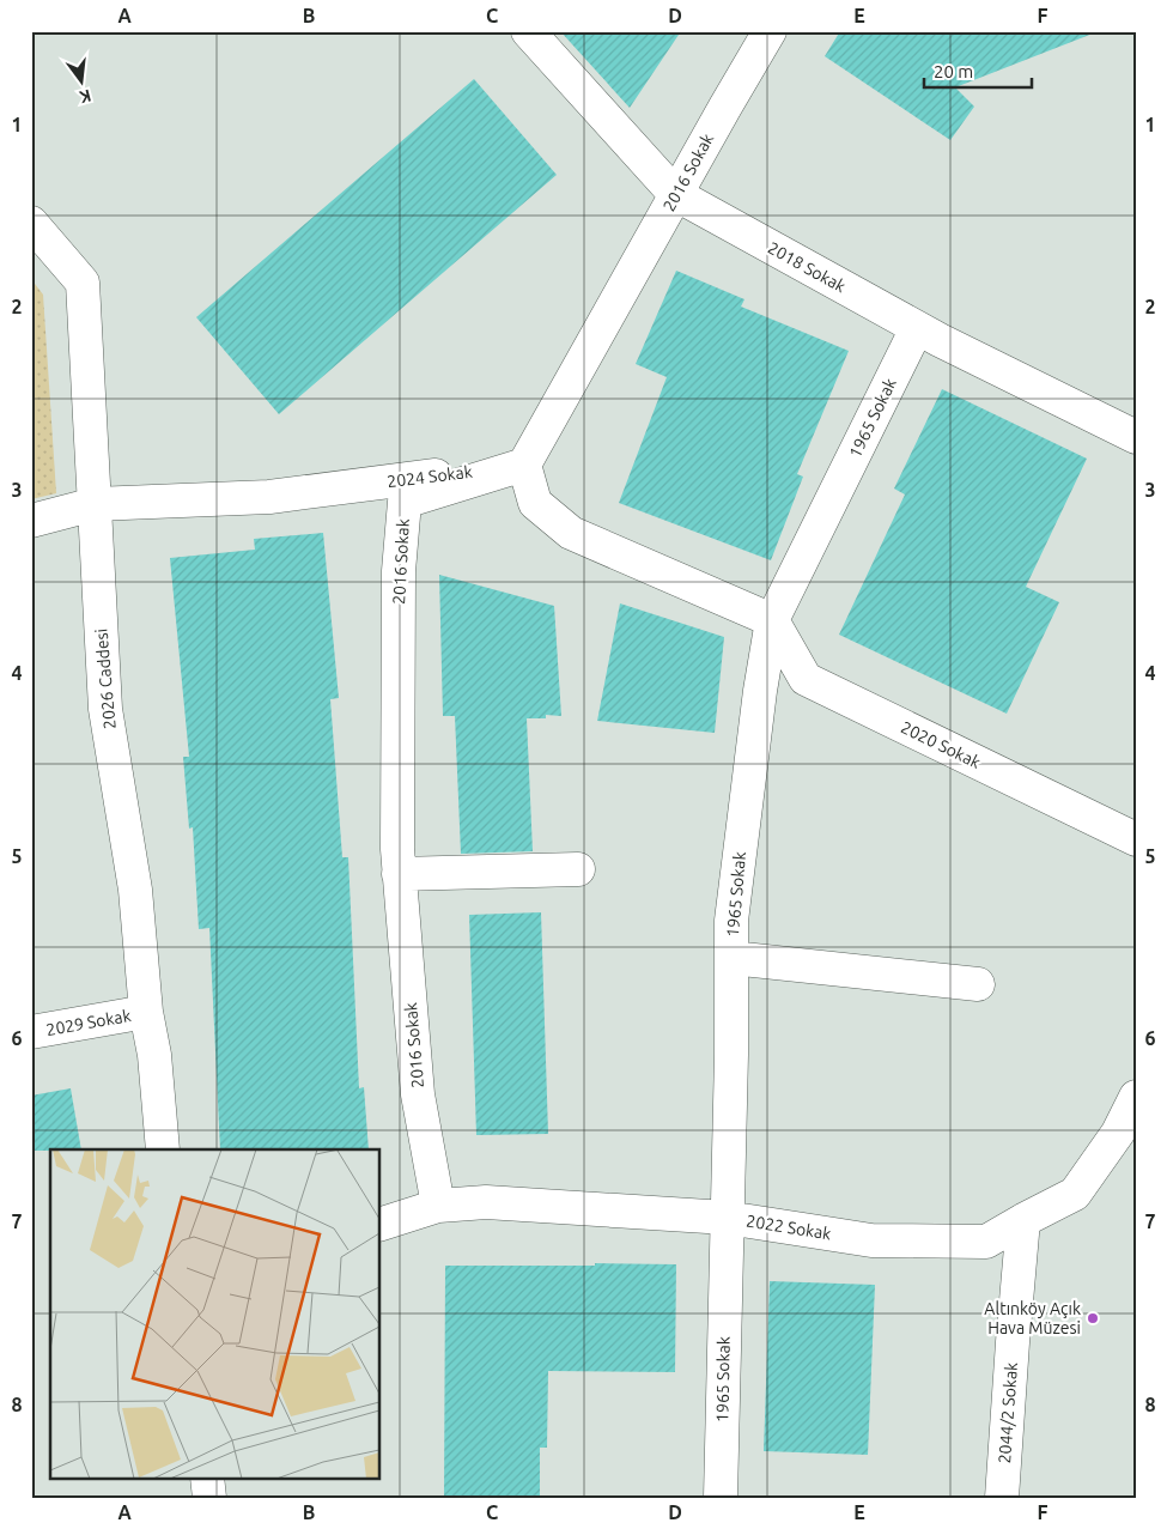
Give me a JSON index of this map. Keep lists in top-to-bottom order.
{
  "streets": {
    "street": [
      "2016 Sokak",
      "2018 Sokak",
      "1965 Sokak",
      "2024 Sokak",
      "2026 Caddesi",
      "2020 Sokak",
      "2029 Sokak",
      "2022 Sokak",
      "2044/2 Sokak"
    ]
  },
  "crossings": [
    ["2016 Sokak", "2018 Sokak"],
    ["2016 Sokak", "2024 Sokak"],
    ["2016 Sokak", "2022 Sokak"],
    ["2018 Sokak", "1965 Sokak"],
    ["1965 Sokak", "2020 Sokak"],
    ["1965 Sokak", "2022 Sokak"],
    ["2024 Sokak", "2026 Caddesi"],
    ["2026 Caddesi", "2029 Sokak"],
    ["2022 Sokak", "2044/2 Sokak"]
  ],
  "places": ["Altınköy Açık Hava Müzesi"],
  "scale_bar": "20 m",
  "north": "bottom",
  "grid": {
    "columns": [
      "A",
      "B",
      "C",
      "D",
      "E",
      "F"
    ],
    "rows": [
      "1",
      "2",
      "3",
      "4",
      "5",
      "6",
      "7",
      "8"
    ]
  }
}
